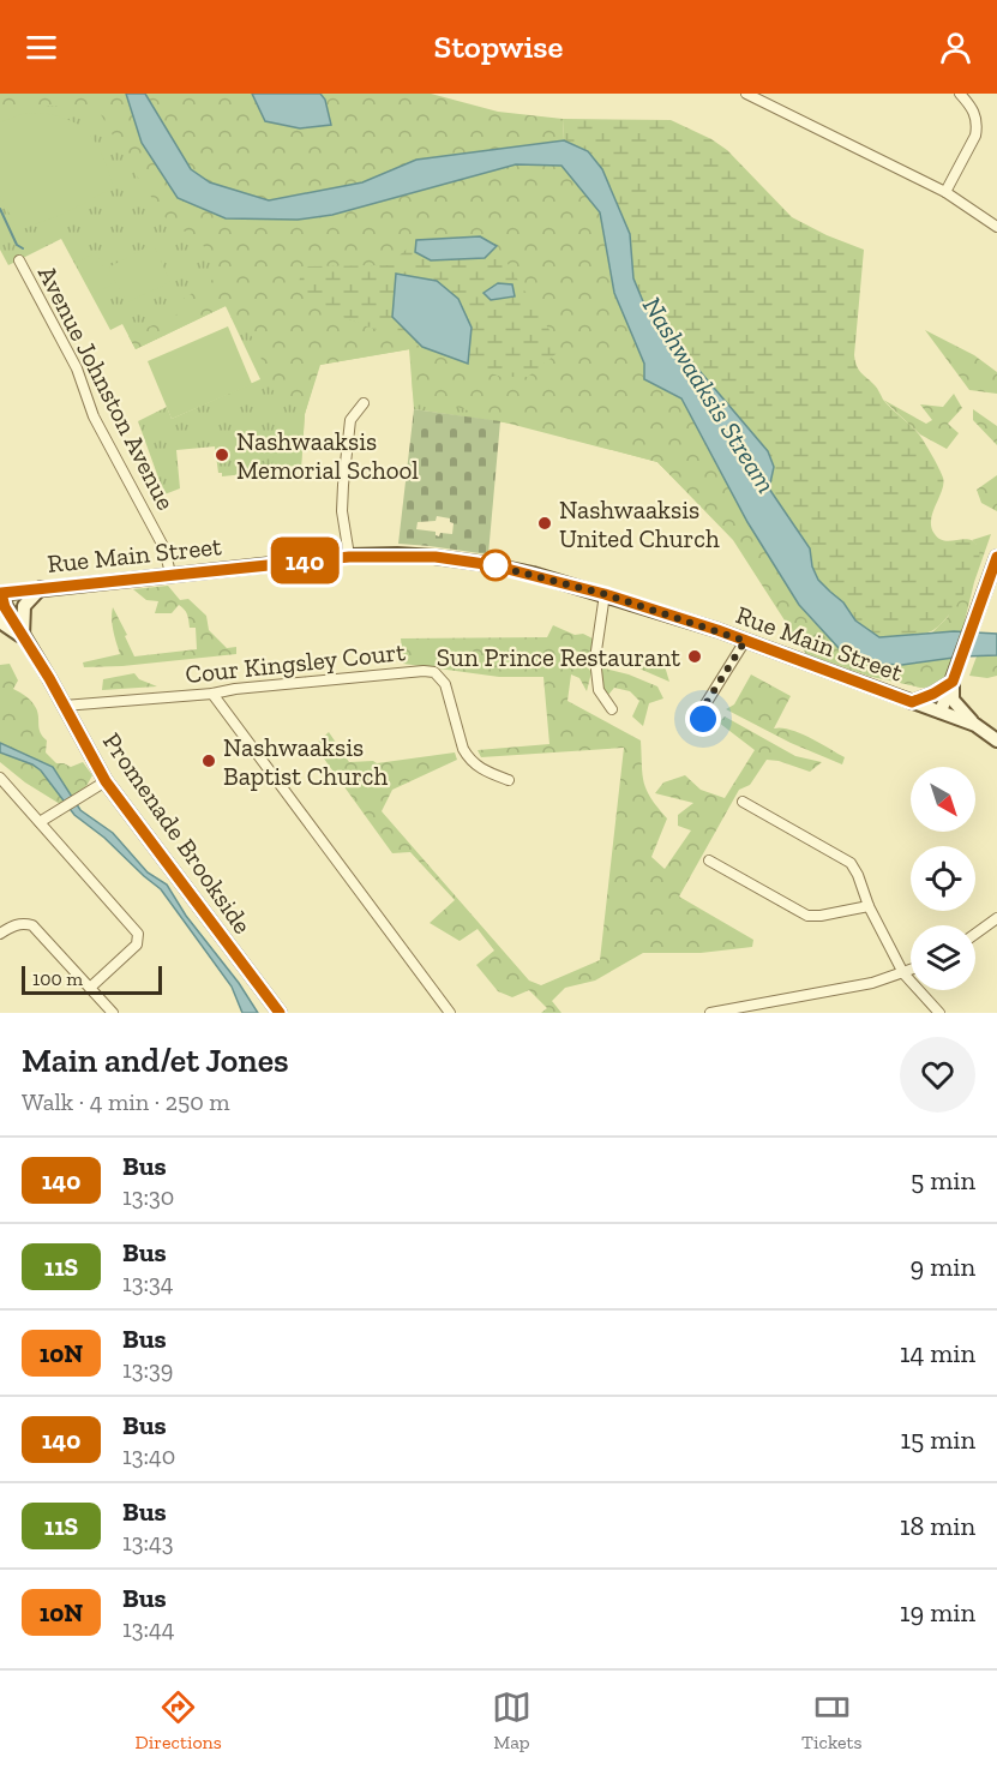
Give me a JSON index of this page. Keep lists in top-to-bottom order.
{
  "streets": {
    "main road": ["Rue Main Street", "Promenade Brookside"],
    "street": ["Avenue Johnston Avenue", "Cour Kingsley Court"]
  },
  "crossings": [
    ["Avenue Johnston Avenue", "Rue Main Street"],
    ["Rue Main Street", "Promenade Brookside"],
    ["Cour Kingsley Court", "Promenade Brookside"]
  ],
  "water": ["Nashwaaksis Stream"],
  "places": [
    "Nashwaaksis Memorial School",
    "Nashwaaksis United Church",
    "Sun Prince Restaurant",
    "Nashwaaksis Baptist Church"
  ],
  "lines": ["bus line 140"],
  "scale_bar": "100 m",
  "north": "bottom right",
  "page": {
    "header": "Stopwise",
    "on_map": "140",
    "scale": "100 m",
    "heading": ["Main and/et Jones", "Walk · 4 min · 250 m"],
    "list": [
      {
        "mark": "140",
        "name": "Bus",
        "note": "13:30",
        "value": "5 min"
      },
      {
        "mark": "11S",
        "name": "Bus",
        "note": "13:34",
        "value": "9 min"
      },
      {
        "mark": "10N",
        "name": "Bus",
        "note": "13:39",
        "value": "14 min"
      },
      {
        "mark": "140",
        "name": "Bus",
        "note": "13:40",
        "value": "15 min"
      },
      {
        "mark": "11S",
        "name": "Bus",
        "note": "13:43",
        "value": "18 min"
      },
      {
        "mark": "10N",
        "name": "Bus",
        "note": "13:44",
        "value": "19 min"
      }
    ],
    "tabs": ["Directions", "Map", "Tickets"]
  }
}
